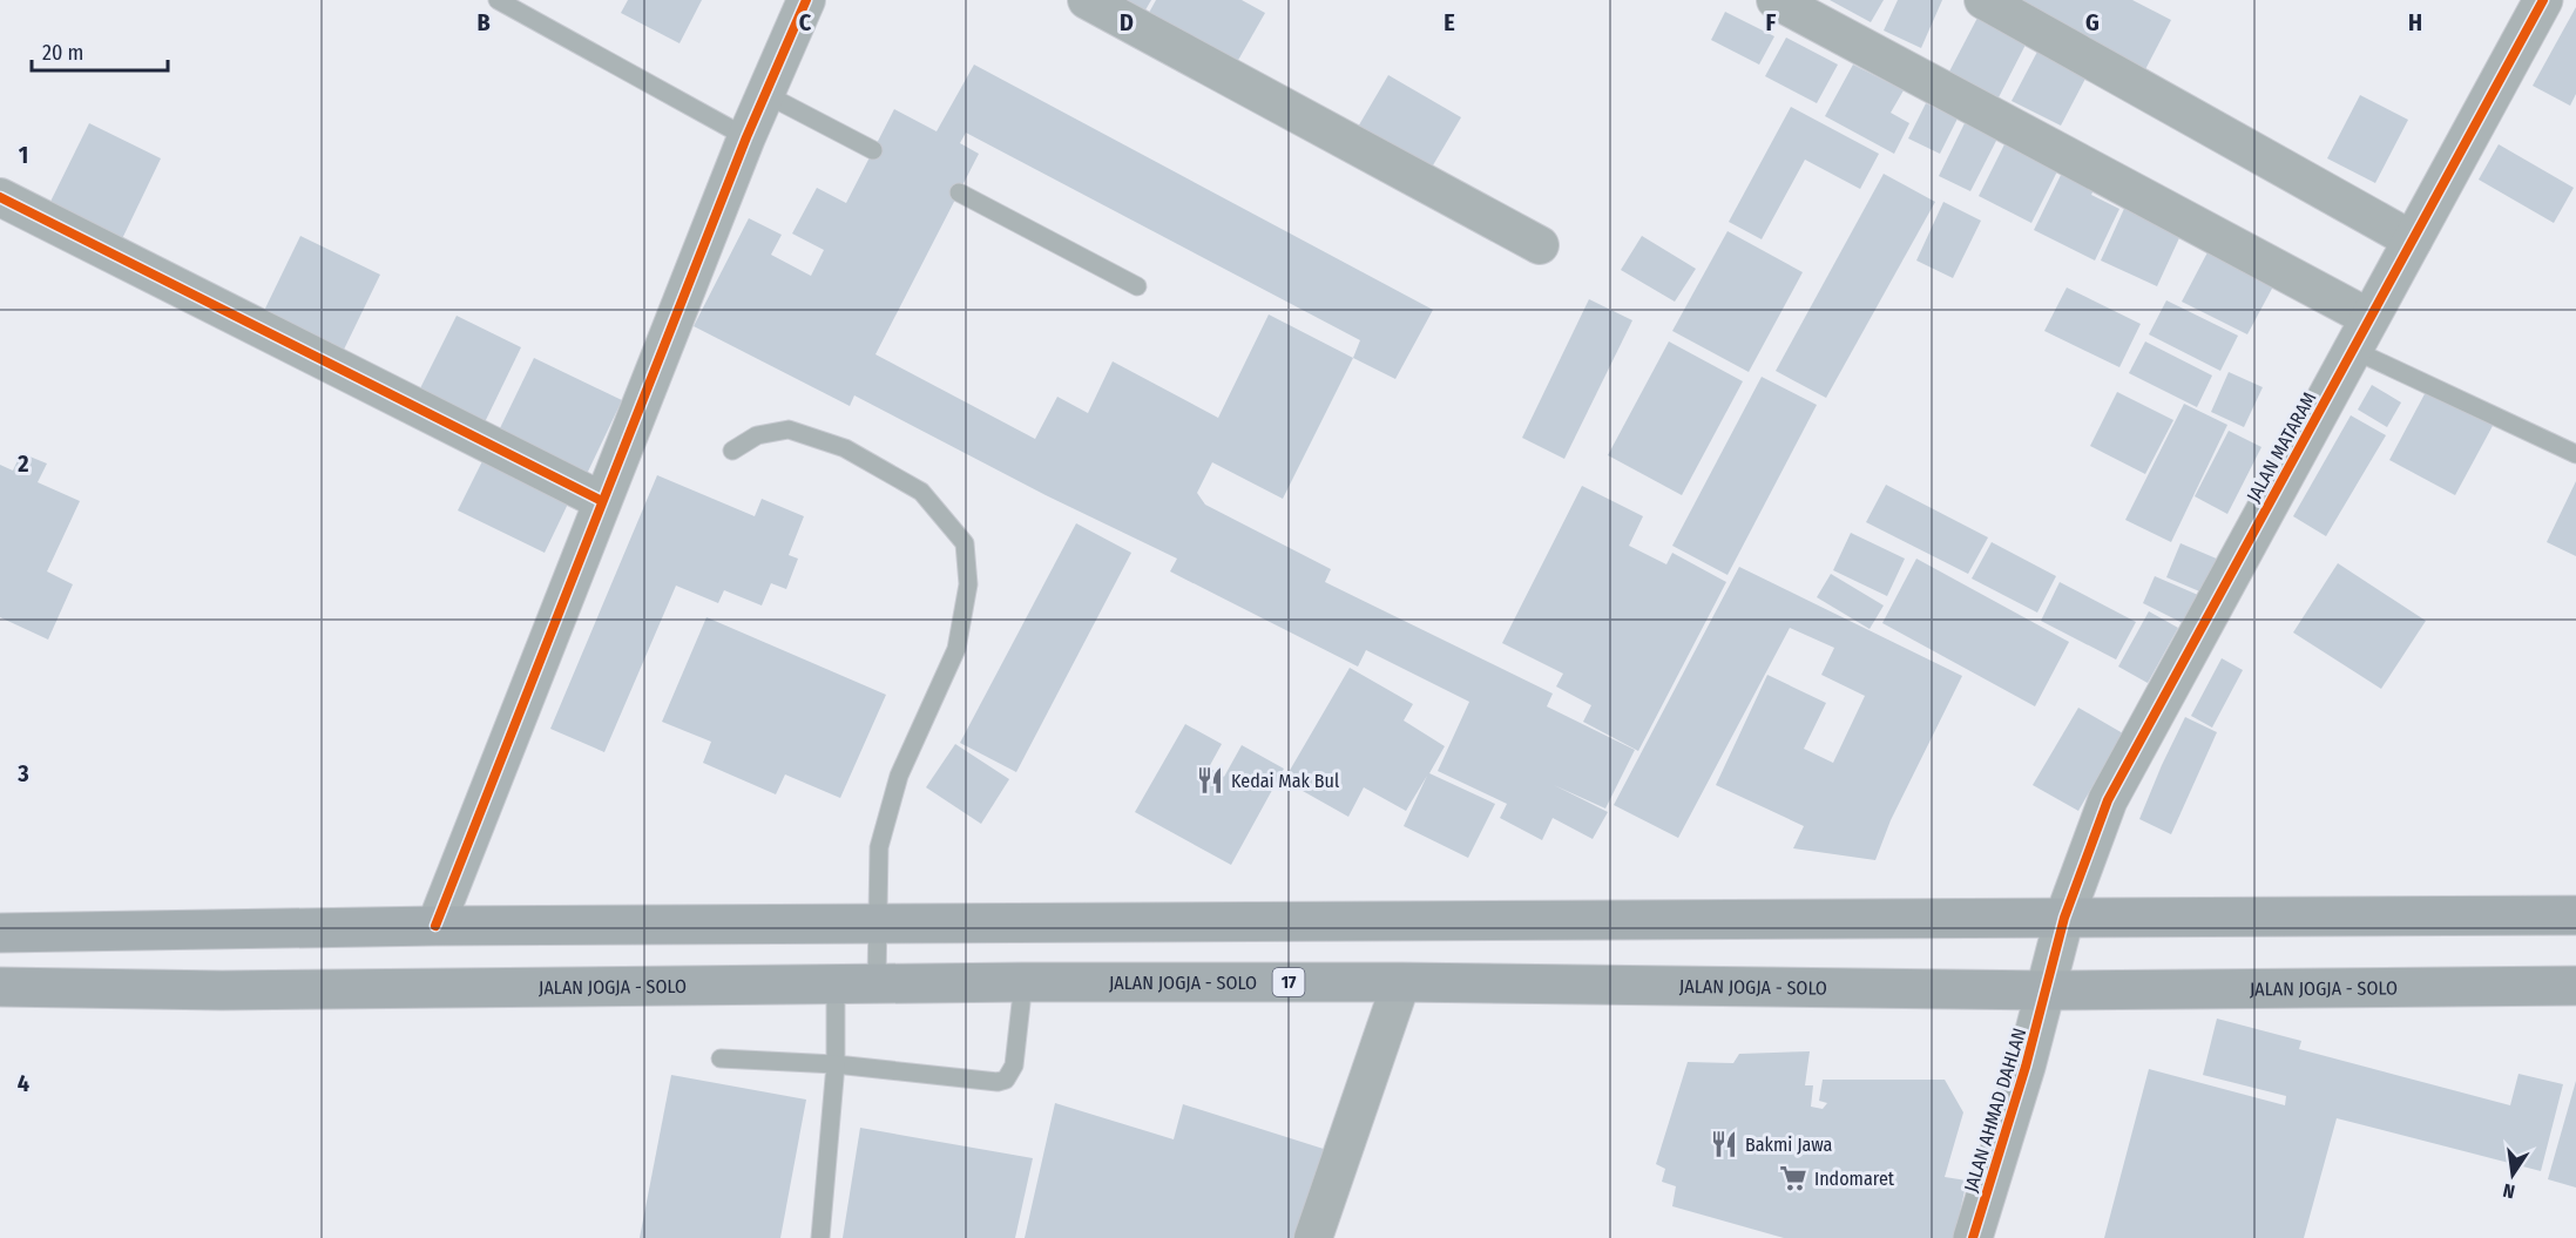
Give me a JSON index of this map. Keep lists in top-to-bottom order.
{
  "streets": {
    "highway": ["JALAN JOGJA - SOLO", "17"],
    "street": ["JALAN MATARAM", "JALAN AHMAD DAHLAN"]
  },
  "crossings": [
    ["JALAN MATARAM", "JALAN JOGJA - SOLO"],
    ["JALAN MATARAM", "JALAN AHMAD DAHLAN"],
    ["JALAN JOGJA - SOLO", "JALAN AHMAD DAHLAN"]
  ],
  "places": {
    "restaurant": ["Kedai Mak Bul", "Bakmi Jawa"],
    "supermarket": ["Indomaret"]
  },
  "scale_bar": "20 m",
  "north": "bottom",
  "grid": {
    "columns": [
      "B",
      "C",
      "D",
      "E",
      "F",
      "G",
      "H"
    ],
    "rows": [
      "1",
      "2",
      "3",
      "4"
    ]
  }
}
